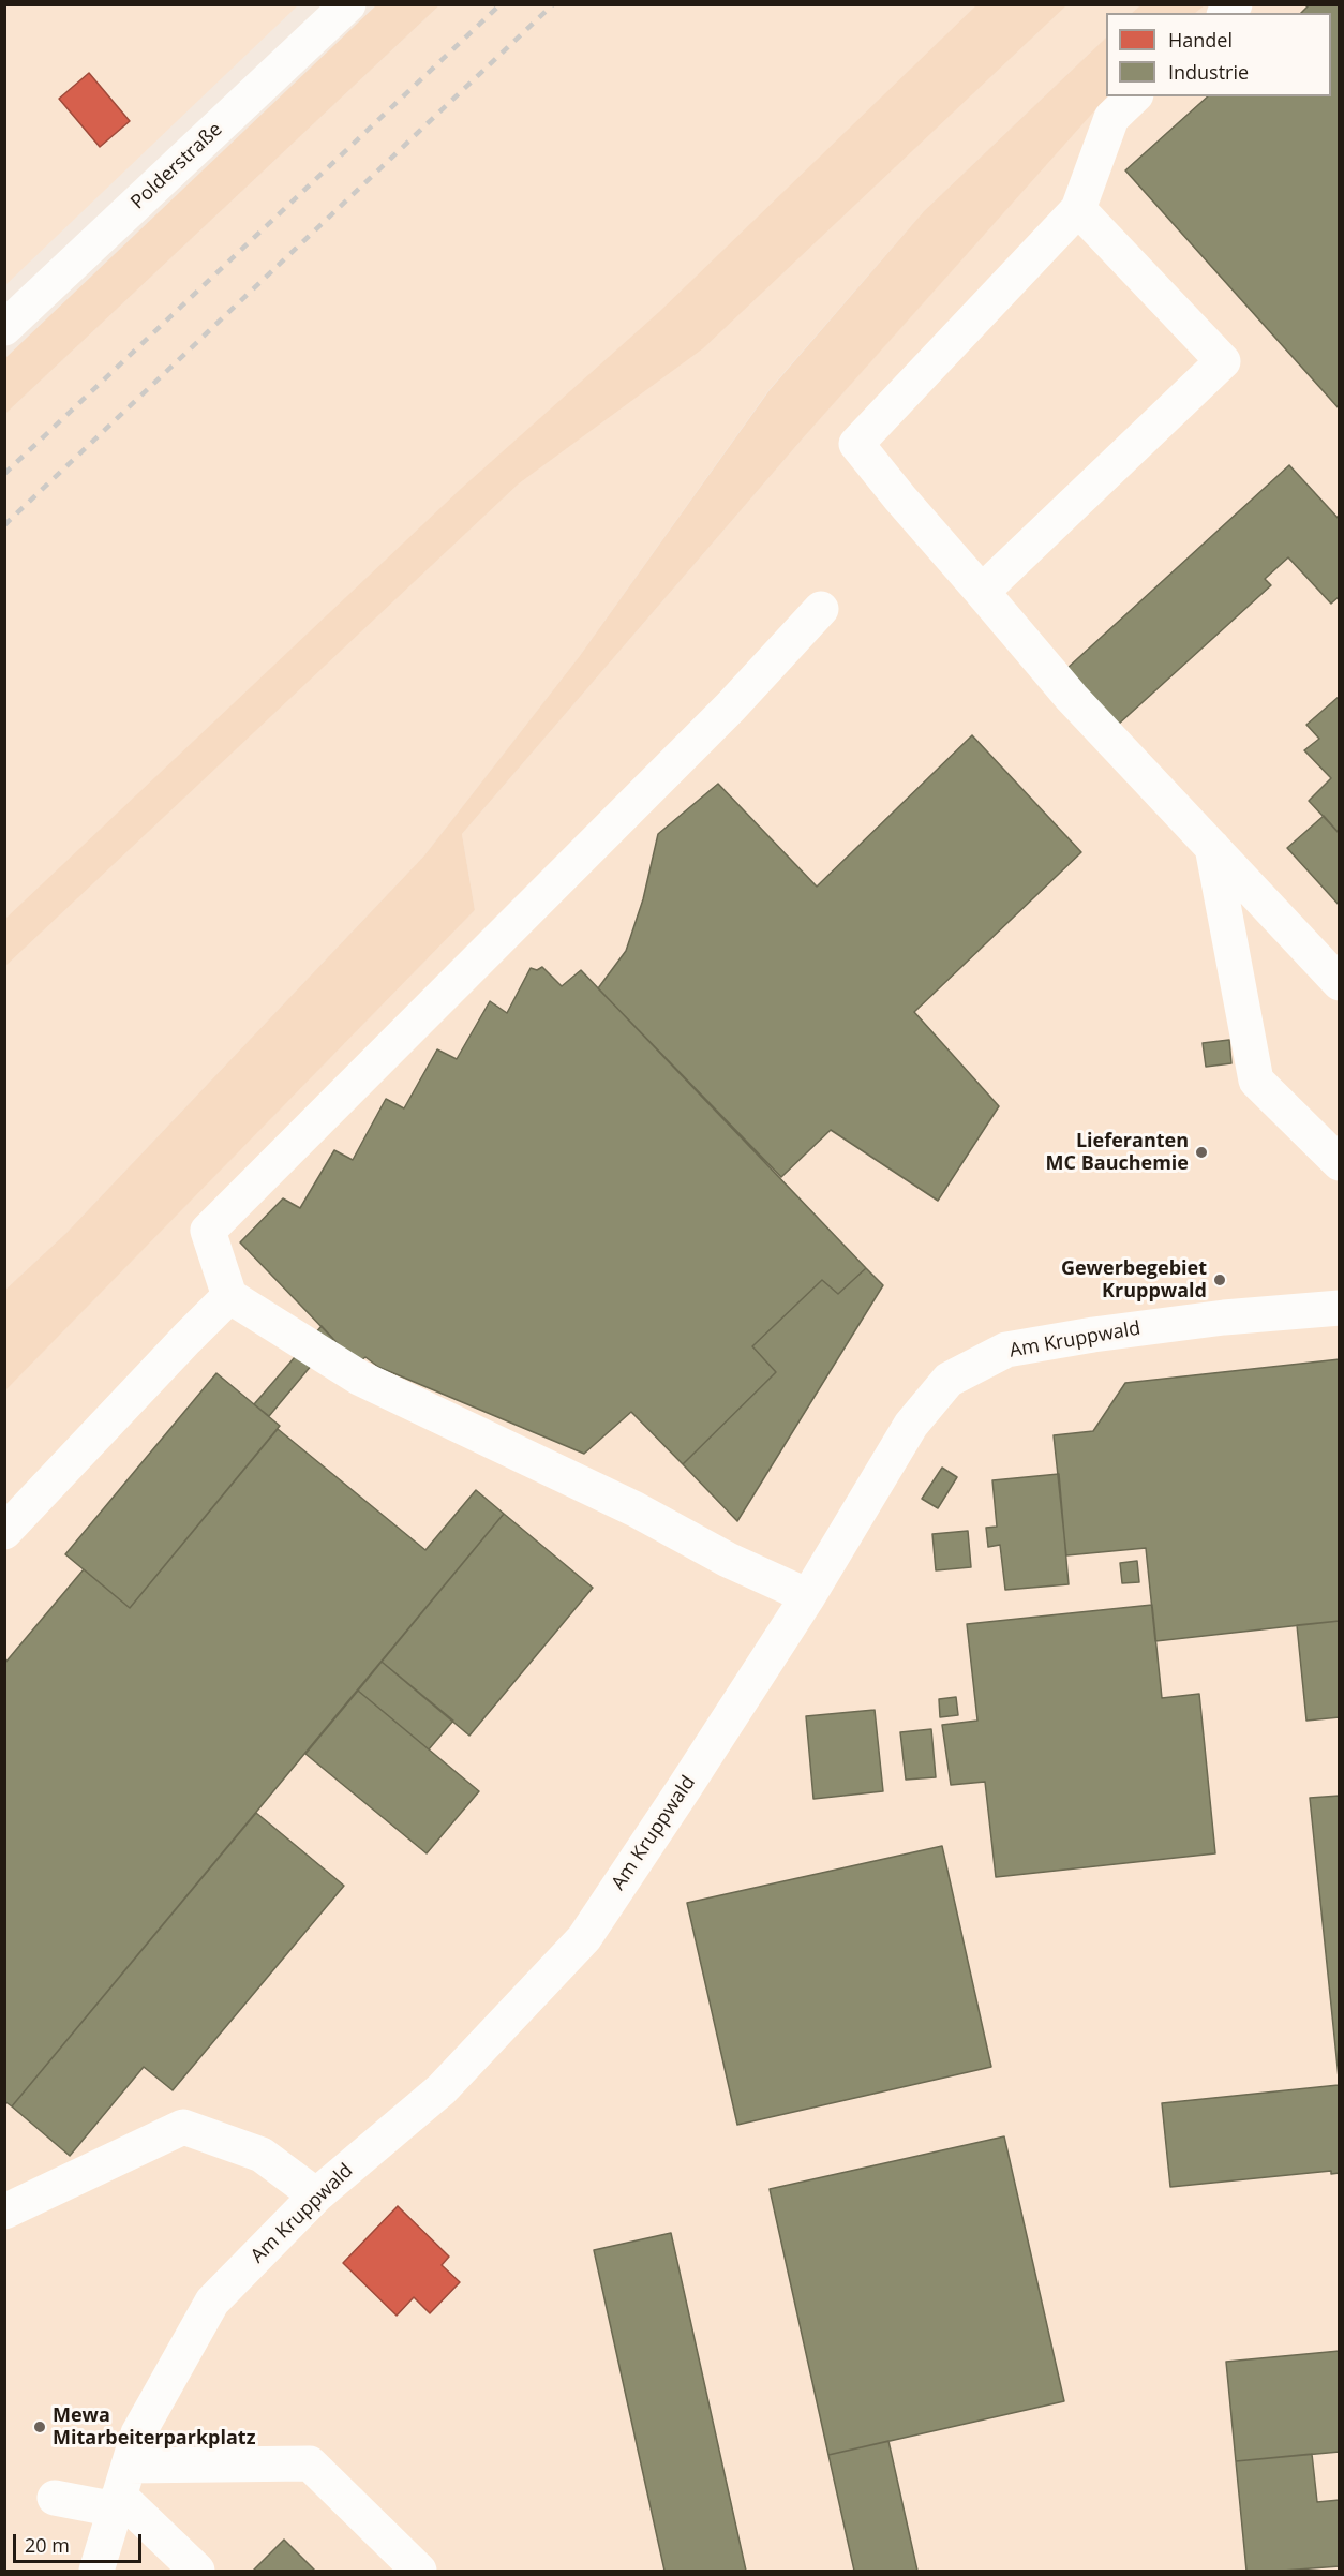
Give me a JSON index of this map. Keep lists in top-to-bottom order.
{
  "streets": {
    "street": ["Polderstraße", "Am Kruppwald"]
  },
  "places": ["Lieferanten MC Bauchemie", "Gewerbegebiet Kruppwald", "Mewa Mitarbeiterparkplatz"],
  "legend": ["Handel", "Industrie"],
  "scale_bar": "20 m"
}
